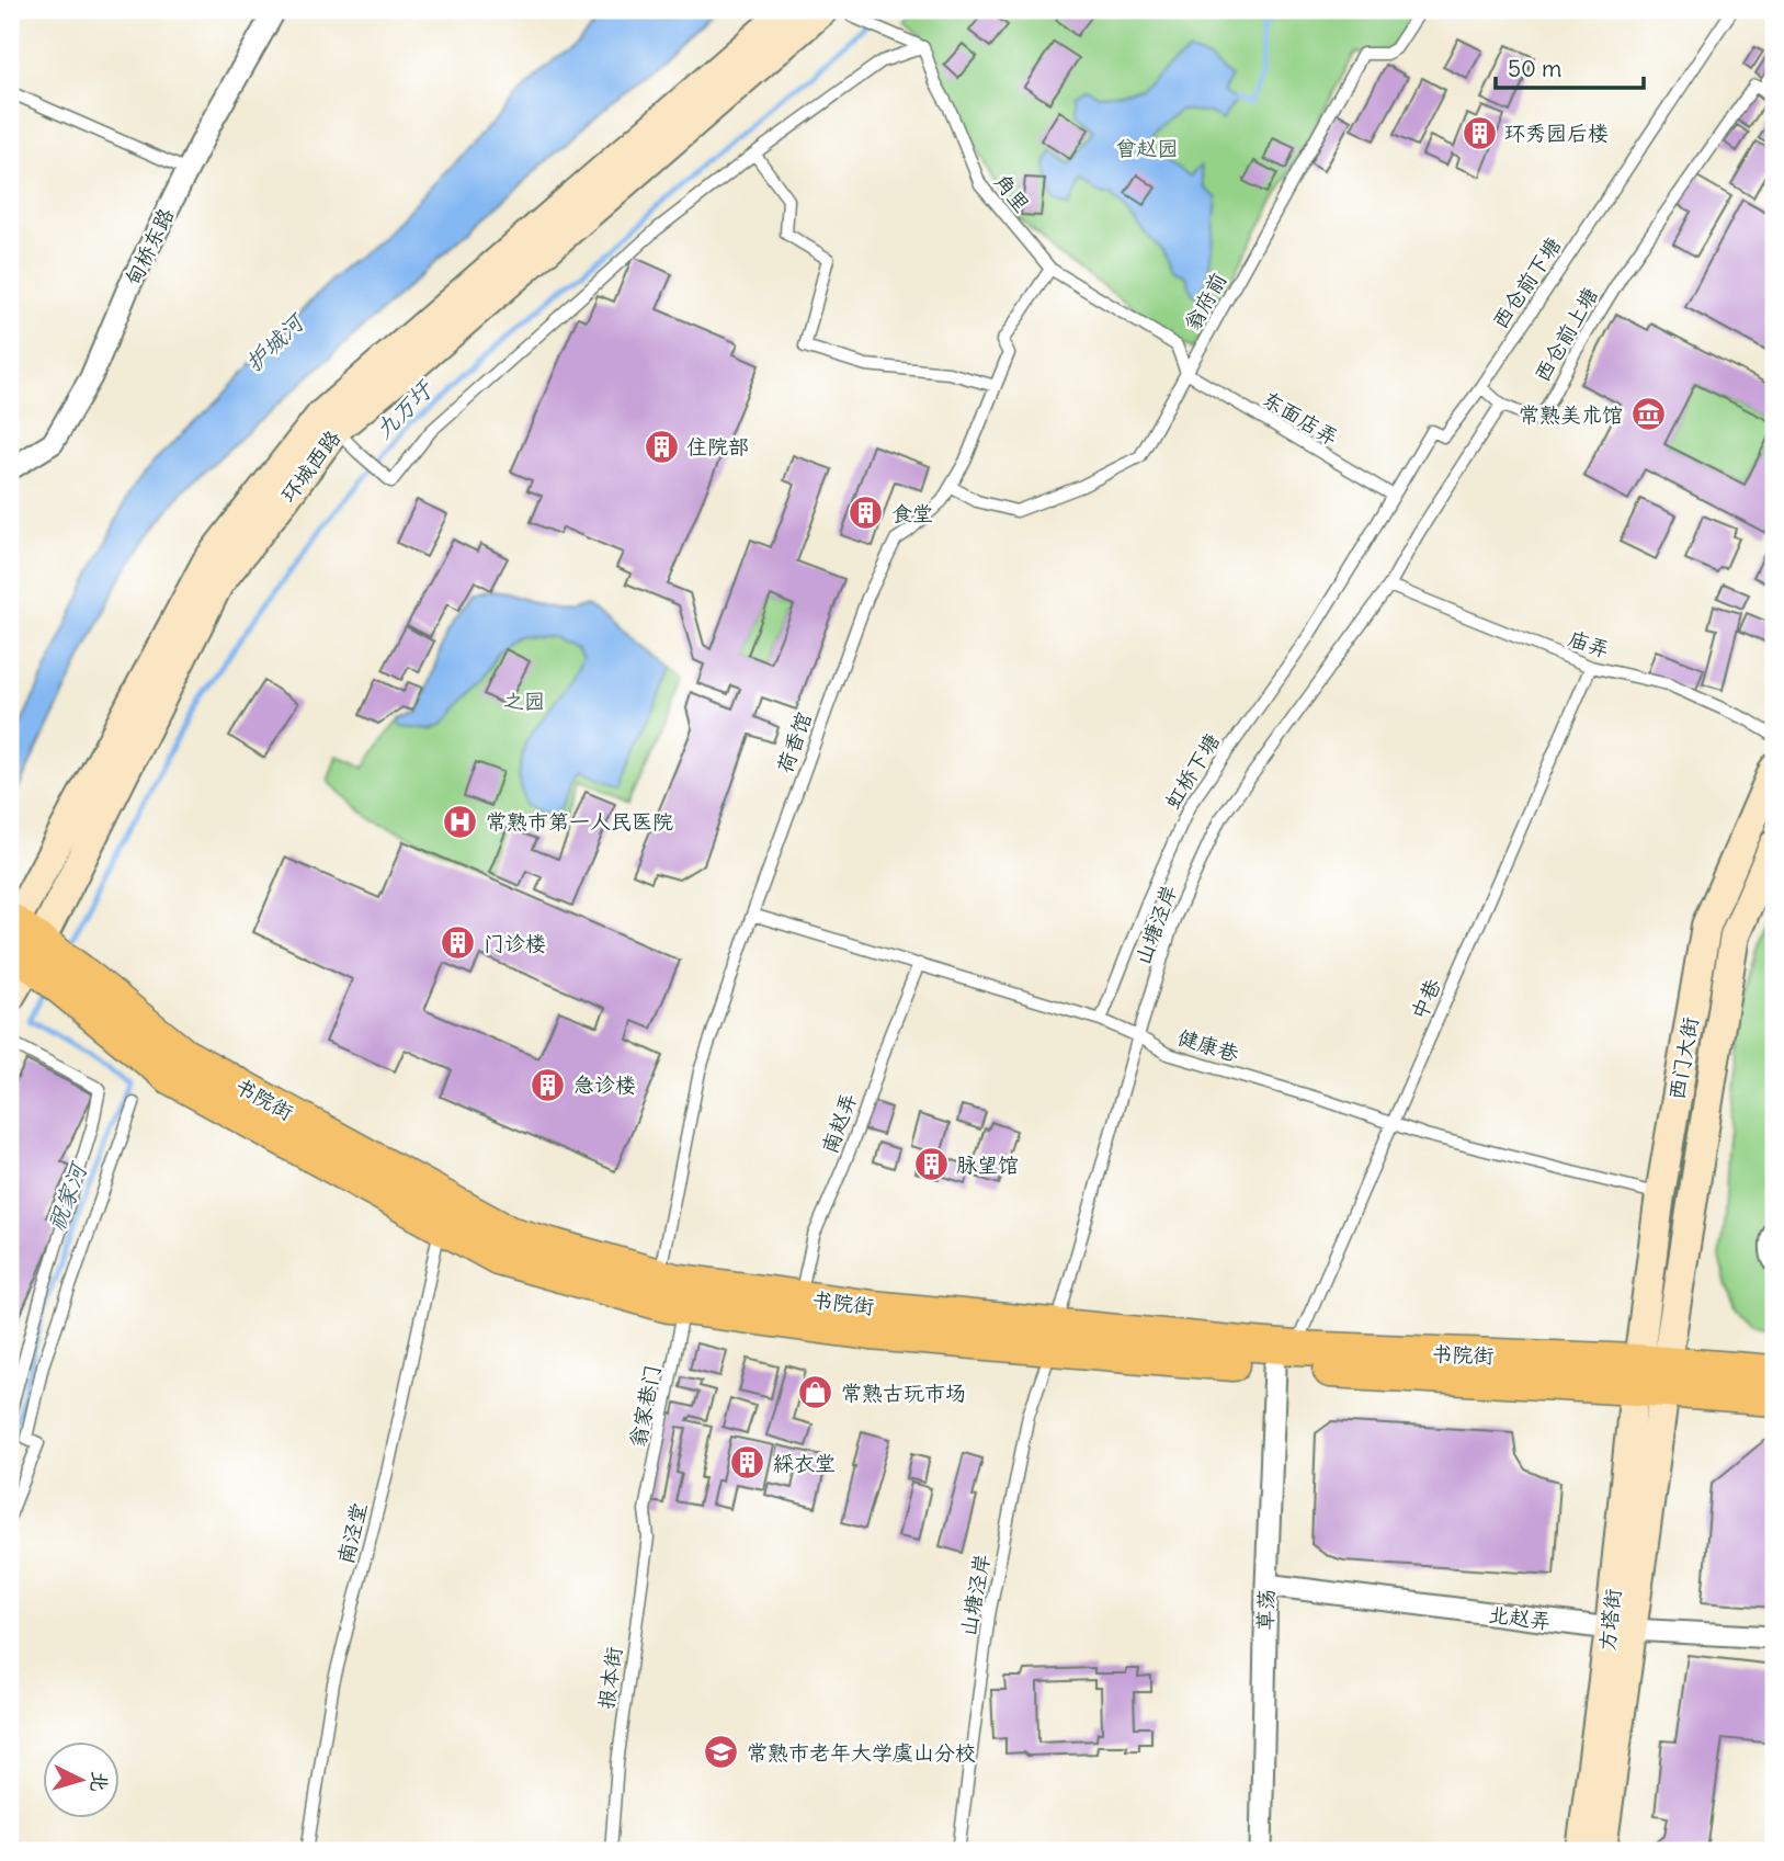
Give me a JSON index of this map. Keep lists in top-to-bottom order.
{
  "streets": {
    "main road": [
      "环城西路",
      "西门大街",
      "书院街",
      "方塔街"
    ],
    "street": ["甸桥东路", "草荡", "北赵弄"],
    "lane": [
      "角里",
      "西仓前下塘",
      "翁府前",
      "西仓前上塘",
      "东面店弄",
      "庙弄",
      "荷香馆",
      "虹桥下塘",
      "山塘泾岸",
      "中巷",
      "健康巷",
      "南赵弄",
      "翁家巷门",
      "南泾堂",
      "报本街"
    ]
  },
  "crossings": [
    ["角里", "翁府前"],
    ["角里", "东面店弄"],
    ["角里", "荷香馆"],
    ["西仓前下塘", "东面店弄"],
    ["西仓前下塘", "虹桥下塘"],
    ["翁府前", "东面店弄"],
    ["翁府前", "荷香馆"],
    ["环城西路", "书院街"],
    ["庙弄", "山塘泾岸"],
    ["庙弄", "中巷"],
    ["荷香馆", "健康巷"],
    ["荷香馆", "书院街"],
    ["虹桥下塘", "健康巷"],
    ["山塘泾岸", "健康巷"],
    ["山塘泾岸", "书院街"],
    ["中巷", "健康巷"],
    ["中巷", "书院街"],
    ["中巷", "草荡"],
    ["健康巷", "西门大街"],
    ["健康巷", "南赵弄"],
    ["西门大街", "书院街"],
    ["西门大街", "方塔街"],
    ["书院街", "南赵弄"],
    ["书院街", "翁家巷门"],
    ["书院街", "南泾堂"],
    ["书院街", "草荡"],
    ["书院街", "方塔街"],
    ["翁家巷门", "报本街"],
    ["草荡", "北赵弄"],
    ["北赵弄", "方塔街"]
  ],
  "water": ["护城河", "九万圩", "祝家河"],
  "parks": ["曾赵园", "之园"],
  "places": {
    "building": [
      "环秀园后楼",
      "住院部",
      "食堂",
      "门诊楼",
      "急诊楼",
      "脉望馆",
      "綵衣堂"
    ],
    "museum": ["常熟美术馆"],
    "hospital": ["常熟市第一人民医院"],
    "shop": ["常熟古玩市场"],
    "school or university": ["常熟市老年大学虞山分校"]
  },
  "scale_bar": "50 m",
  "north": "right"
}
